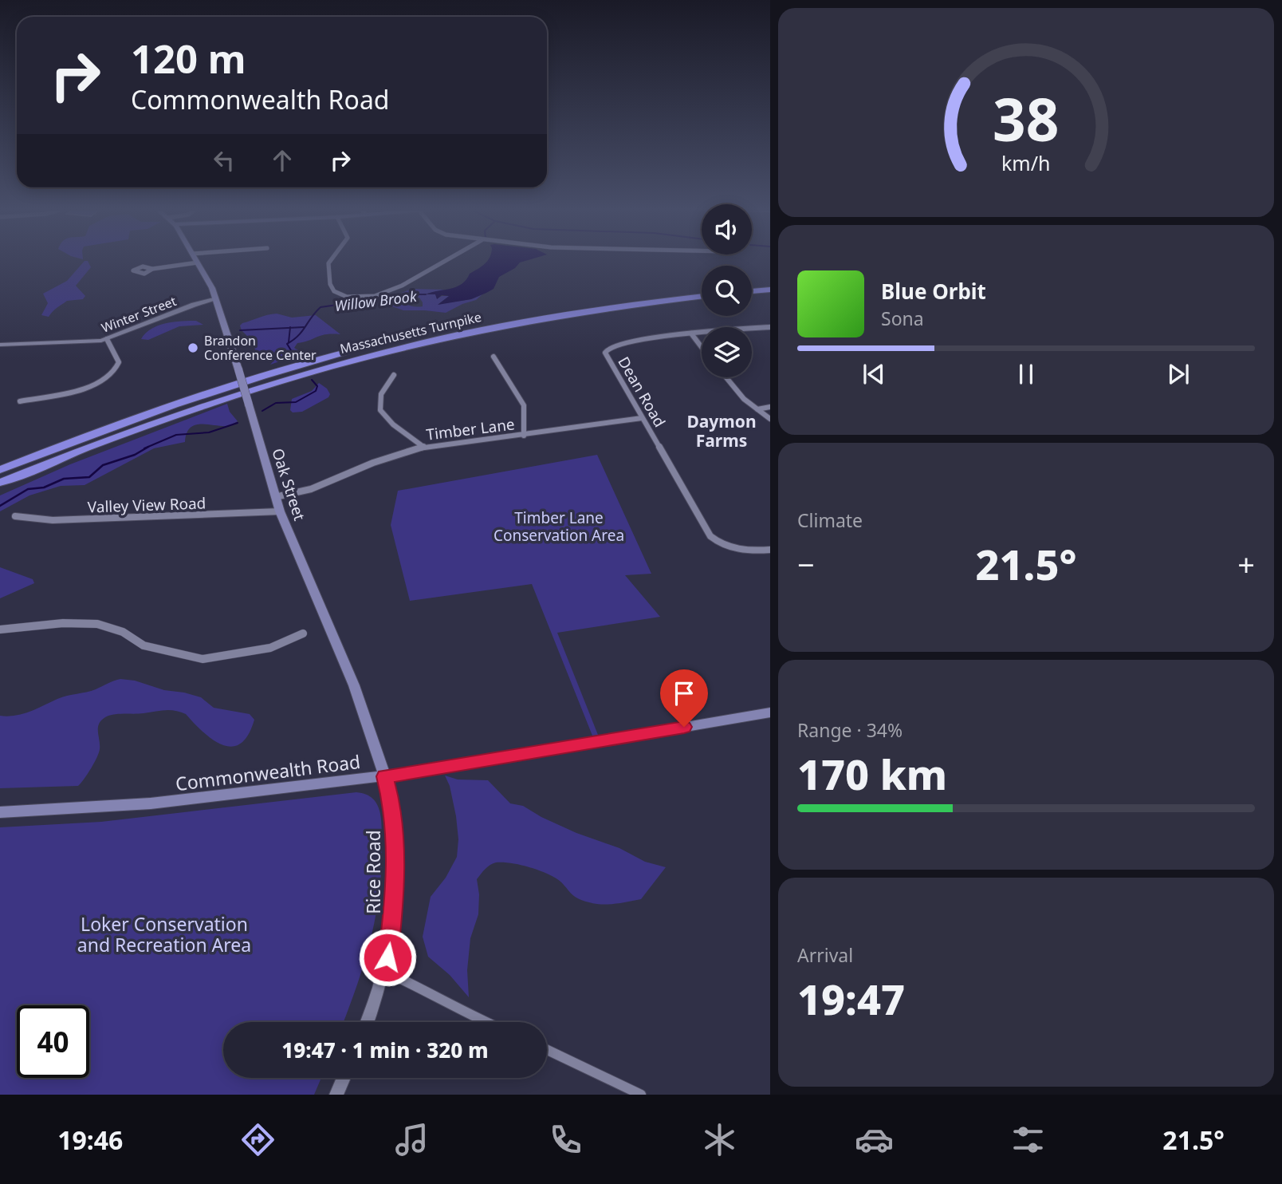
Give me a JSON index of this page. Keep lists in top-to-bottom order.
{
  "streets": {
    "highway": ["Massachusetts Turnpike"],
    "main road": ["Oak Street", "Commonwealth Road"],
    "street": [
      "Winter Street",
      "Dean Road",
      "Timber Lane",
      "Valley View Road",
      "Rice Road"
    ]
  },
  "crossings": [
    ["Winter Street", "Oak Street"],
    ["Dean Road", "Timber Lane"],
    ["Timber Lane", "Oak Street"],
    ["Oak Street", "Valley View Road"],
    ["Oak Street", "Commonwealth Road"],
    ["Oak Street", "Rice Road"],
    ["Commonwealth Road", "Rice Road"]
  ],
  "districts": ["Daymon Farms"],
  "water": ["Willow Brook"],
  "parks": ["Timber Lane Conservation Area", "Loker Conservation and Recreation Area"],
  "places": ["Brandon Conference Center"],
  "page": {
    "turn": ["120 m", "Commonwealth Road"],
    "song": ["Blue Orbit", "Sona"],
    "tile": [
      "Climate",
      ["Range · 34%", "170 km"],
      ["Arrival", "19:47"]
    ],
    "heat": ["−", "21.5°", "+"],
    "limit": "40",
    "trip": "19:47 · 1 min · 320 m",
    "tabs": ["19:46", "21.5°"],
    "gauge": ["38", "km/h"]
  }
}
